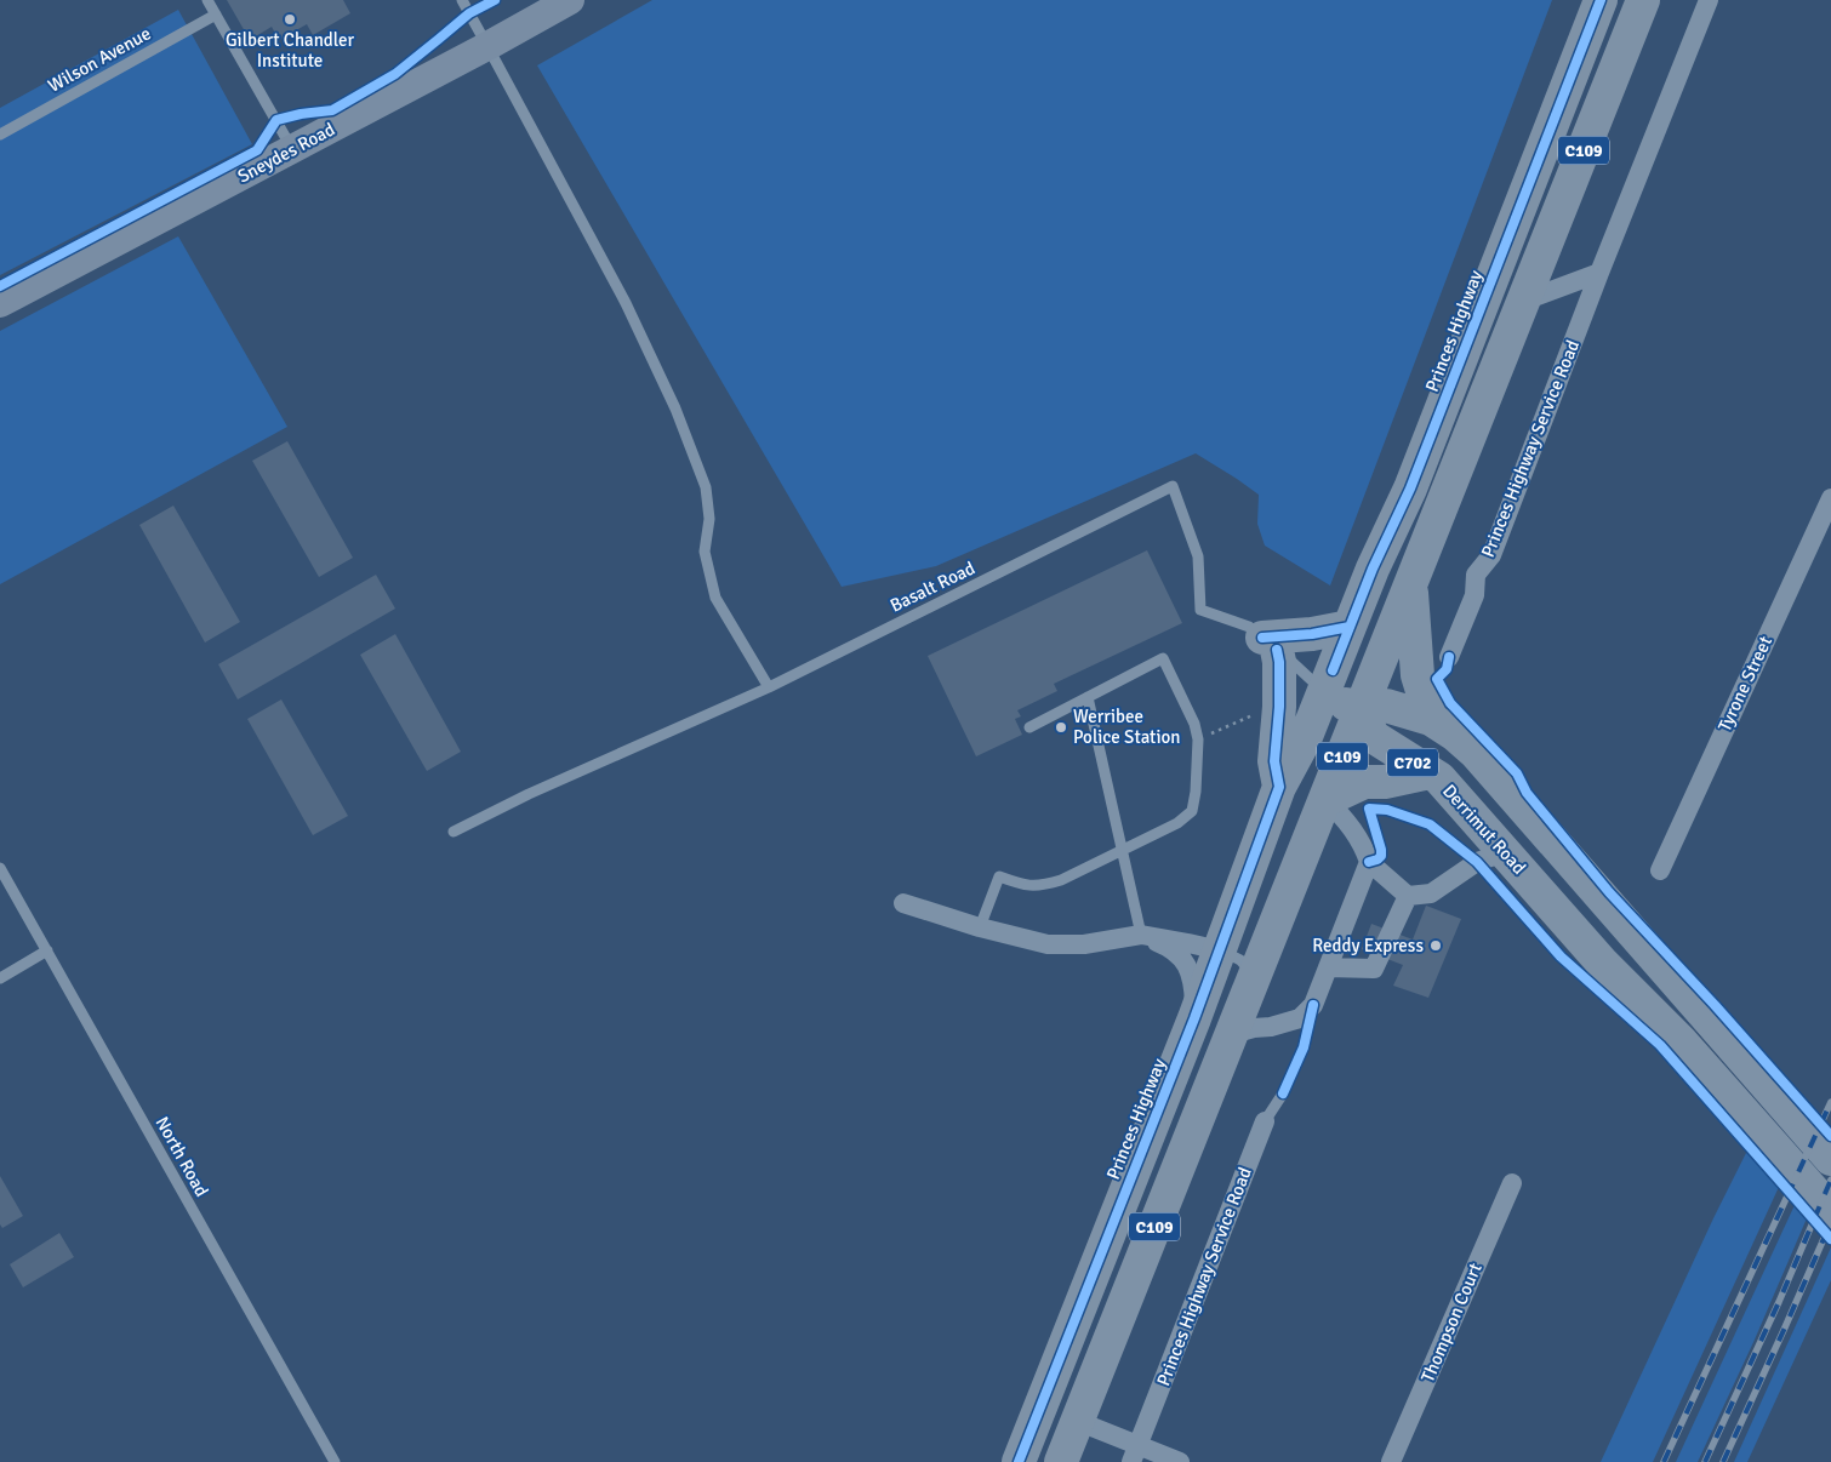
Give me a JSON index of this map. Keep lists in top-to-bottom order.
{
  "streets": {
    "highway": [
      "C109",
      "Princes Highway",
      "C702",
      "Derrimut Road"
    ],
    "main road": ["Sneydes Road"],
    "street": ["Princes Highway Service Road", "Tyrone Street", "Thompson Court"],
    "lane": ["Wilson Avenue", "Basalt Road", "North Road"]
  },
  "crossings": [
    ["C109", "C702"],
    ["C109", "Derrimut Road"],
    ["Princes Highway", "Basalt Road"],
    ["Princes Highway", "C702"],
    ["Basalt Road", "C702"],
    ["C702", "Derrimut Road"]
  ],
  "places": ["Gilbert Chandler Institute", "Werribee Police Station", "Reddy Express"]
}
